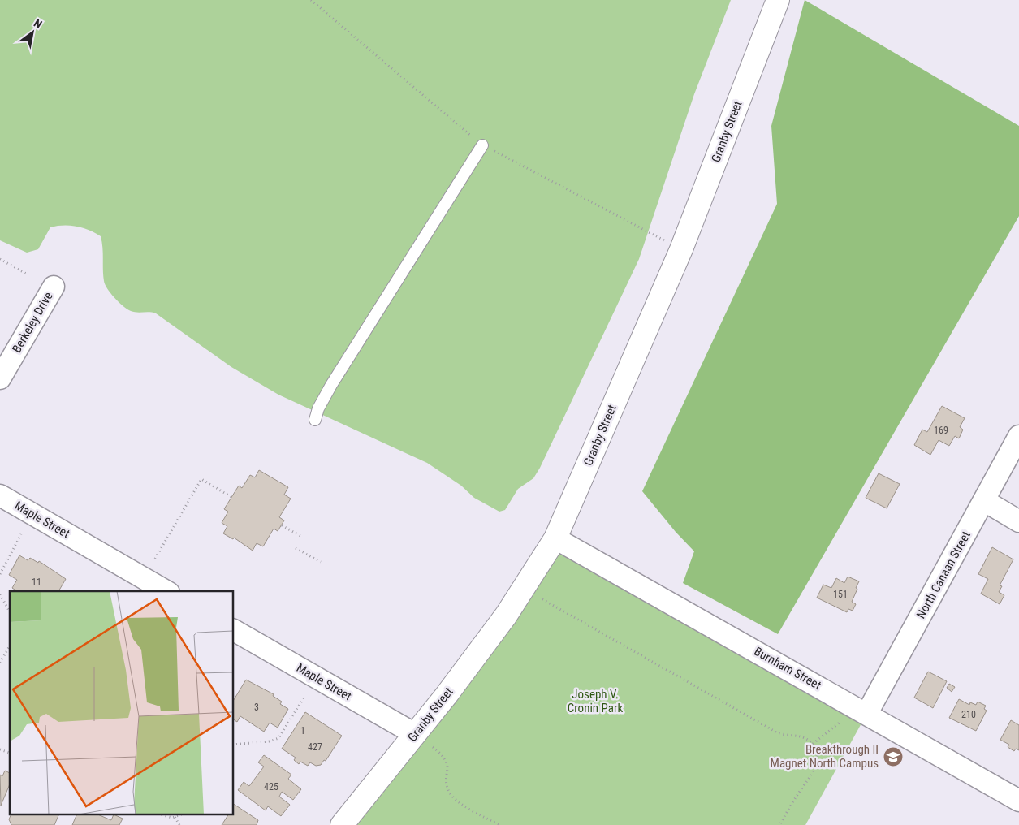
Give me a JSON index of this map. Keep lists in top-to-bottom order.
{
  "streets": {
    "main road": ["Granby Street"],
    "street": [
      "Berkeley Drive",
      "Maple Street",
      "North Canaan Street",
      "Burnham Street"
    ]
  },
  "crossings": [
    ["Granby Street", "Maple Street"],
    ["Granby Street", "Burnham Street"],
    ["North Canaan Street", "Burnham Street"]
  ],
  "parks": ["Joseph V. Cronin Park"],
  "places": {
    "school or university": ["Breakthrough II Magnet North Campus"]
  },
  "house_numbers": [
    "169",
    "11",
    "151",
    "3",
    "210",
    "1",
    "427",
    "425"
  ],
  "north": "top right"
}
